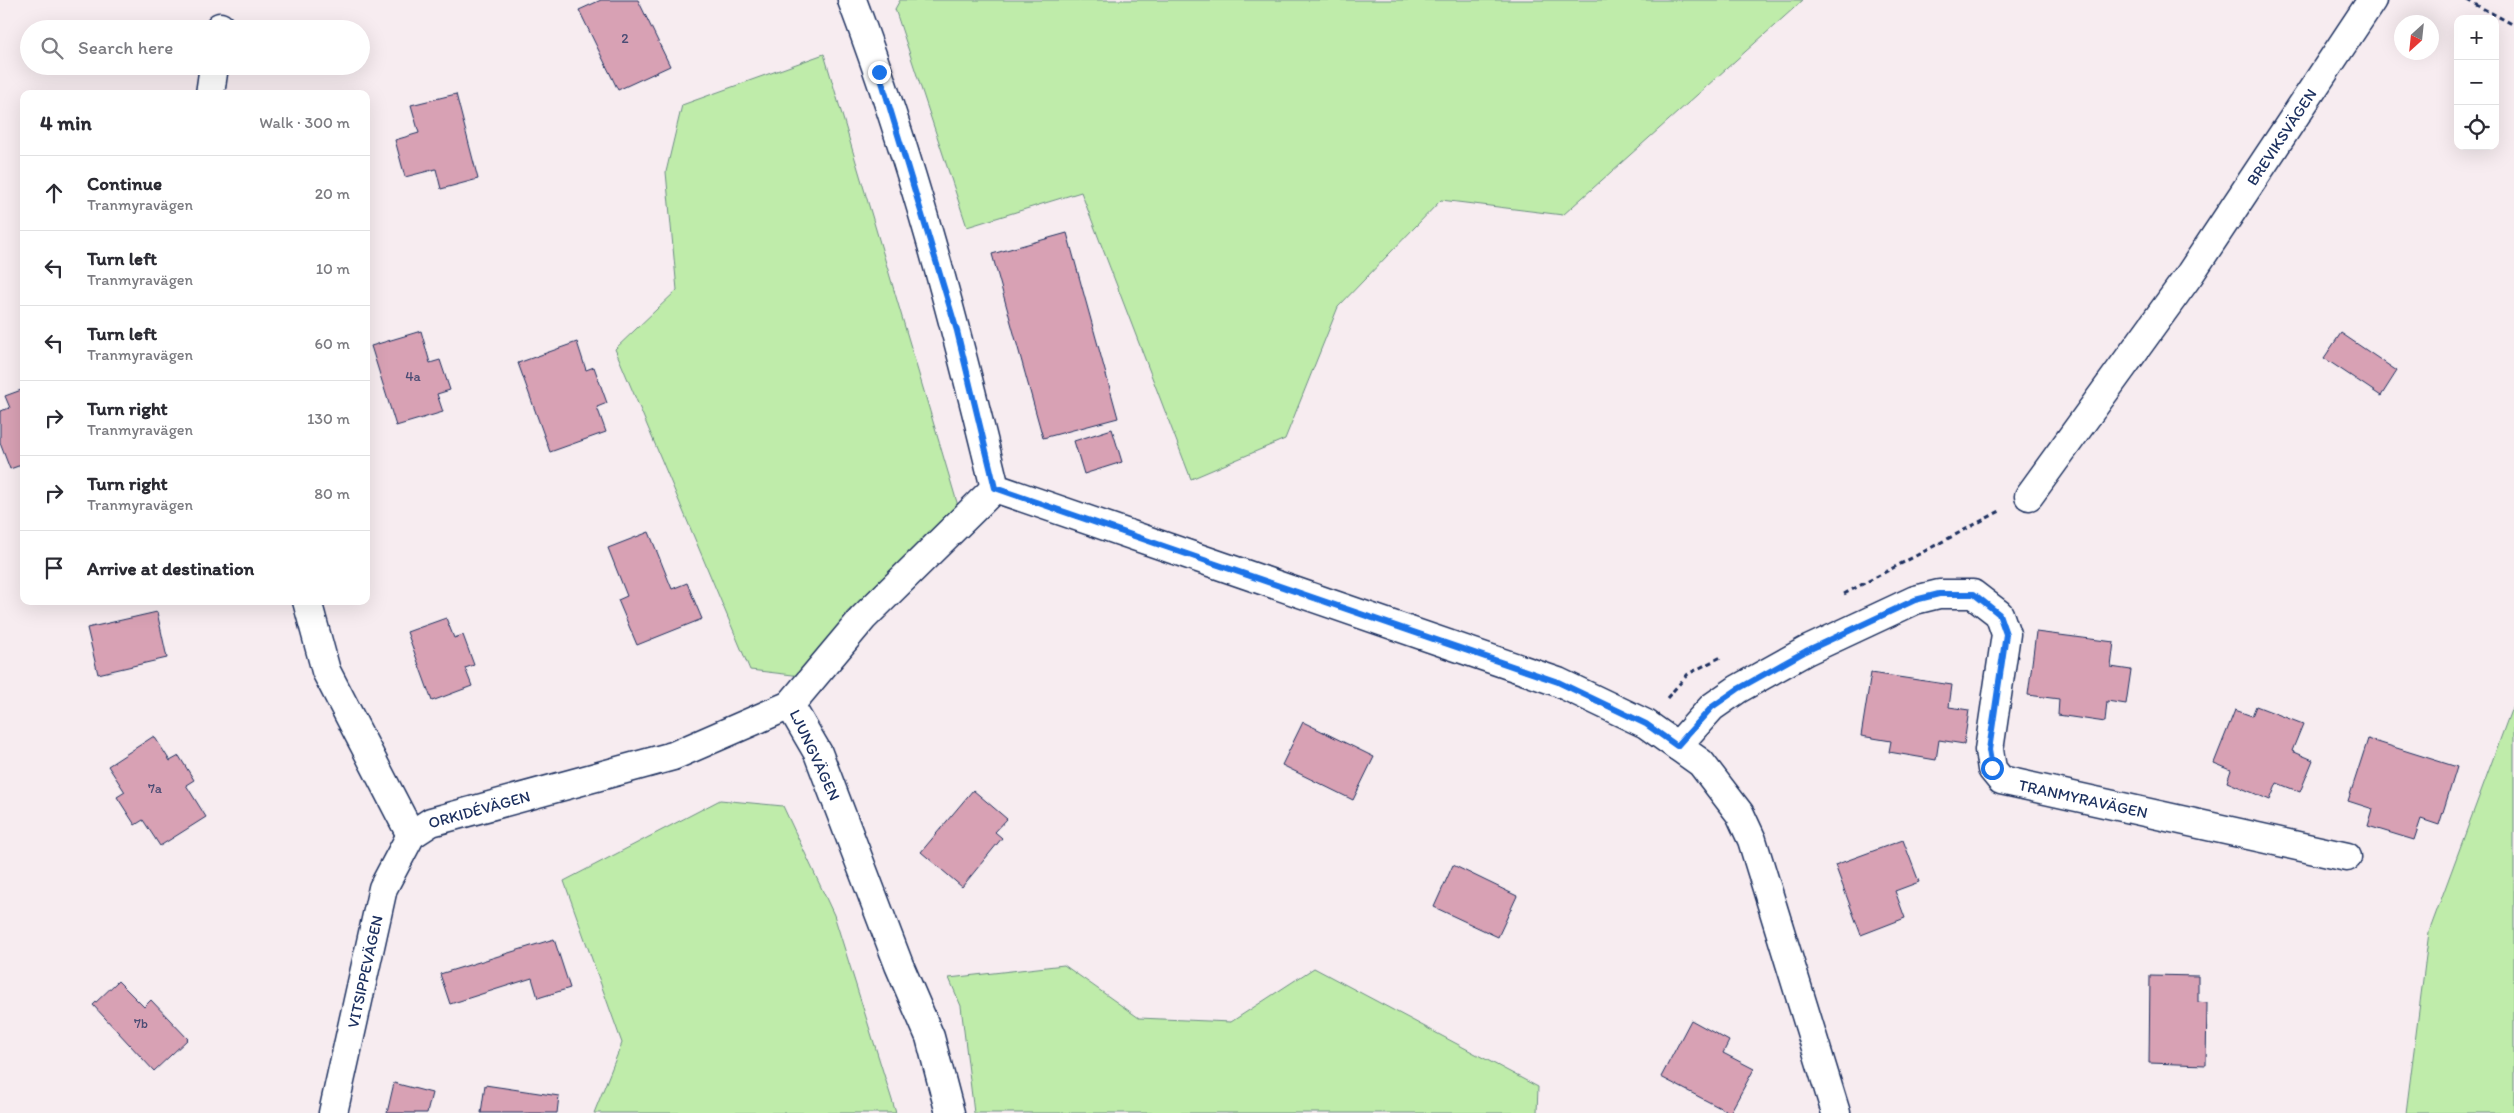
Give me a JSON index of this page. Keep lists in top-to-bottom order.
{
  "streets": {
    "street": [
      "BREVIKSVÄGEN",
      "LJUNGVÄGEN",
      "TRANMYRAVÄGEN",
      "ORKIDÉVÄGEN",
      "VITSIPPEVÄGEN"
    ]
  },
  "crossings": [
    ["LJUNGVÄGEN", "ORKIDÉVÄGEN"],
    ["ORKIDÉVÄGEN", "VITSIPPEVÄGEN"]
  ],
  "house_numbers": [
    "2",
    "4a",
    "7a",
    "7b"
  ],
  "north": "bottom left",
  "page": {
    "map_buttons": ["+", "−"],
    "search": "Search here",
    "heading": ["4 min", "Walk · 300 m"],
    "list": [
      ["Continue", "Tranmyravägen", "20 m"],
      ["Turn left", "Tranmyravägen", "10 m"],
      ["Turn left", "Tranmyravägen", "60 m"],
      ["Turn right", "Tranmyravägen", "130 m"],
      ["Turn right", "Tranmyravägen", "80 m"],
      "Arrive at destination"
    ]
  }
}
